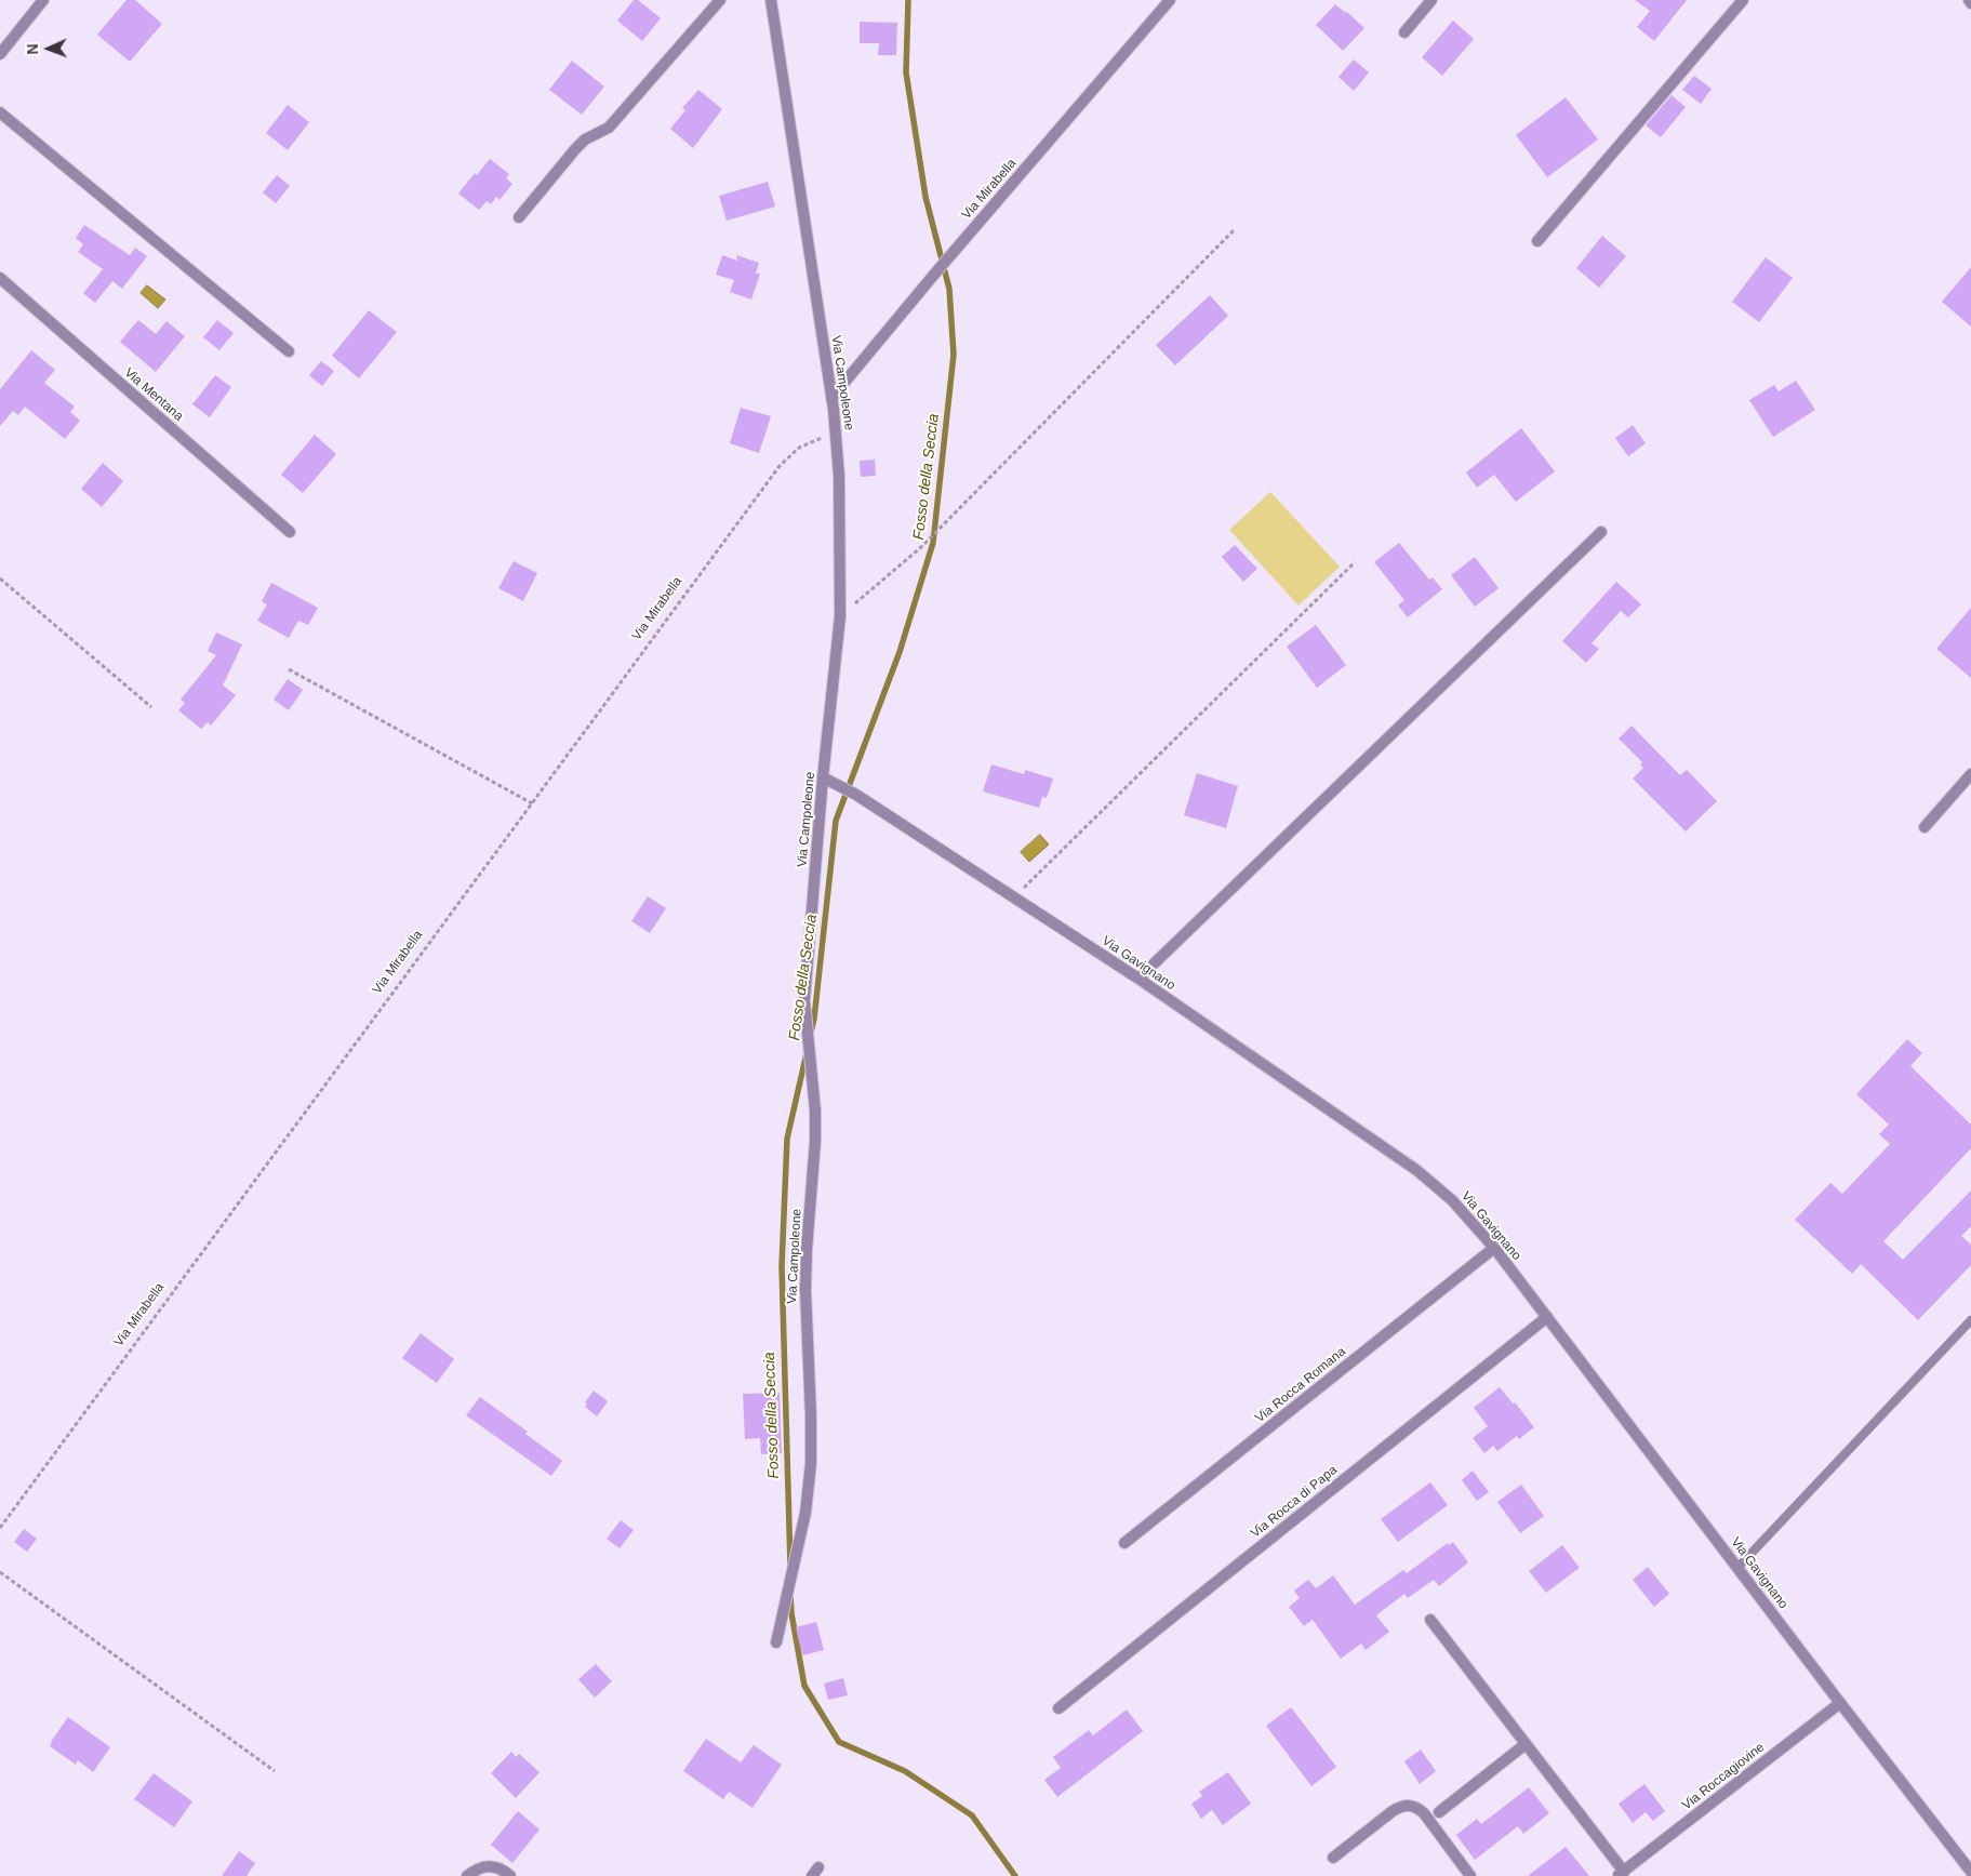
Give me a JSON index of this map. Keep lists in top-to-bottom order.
{
  "streets": {
    "street": [
      "Via Mirabella",
      "Via Campoleone",
      "Via Mentana",
      "Via Gavignano",
      "Via Rocca Romana",
      "Via Rocca di Papa",
      "Via Roccagiovine"
    ]
  },
  "crossings": [
    ["Via Mirabella", "Via Campoleone"],
    ["Via Campoleone", "Via Gavignano"],
    ["Via Gavignano", "Via Rocca Romana"],
    ["Via Gavignano", "Via Rocca di Papa"],
    ["Via Gavignano", "Via Roccagiovine"]
  ],
  "water": ["Fosso della Seccia"],
  "north": "left"
}
